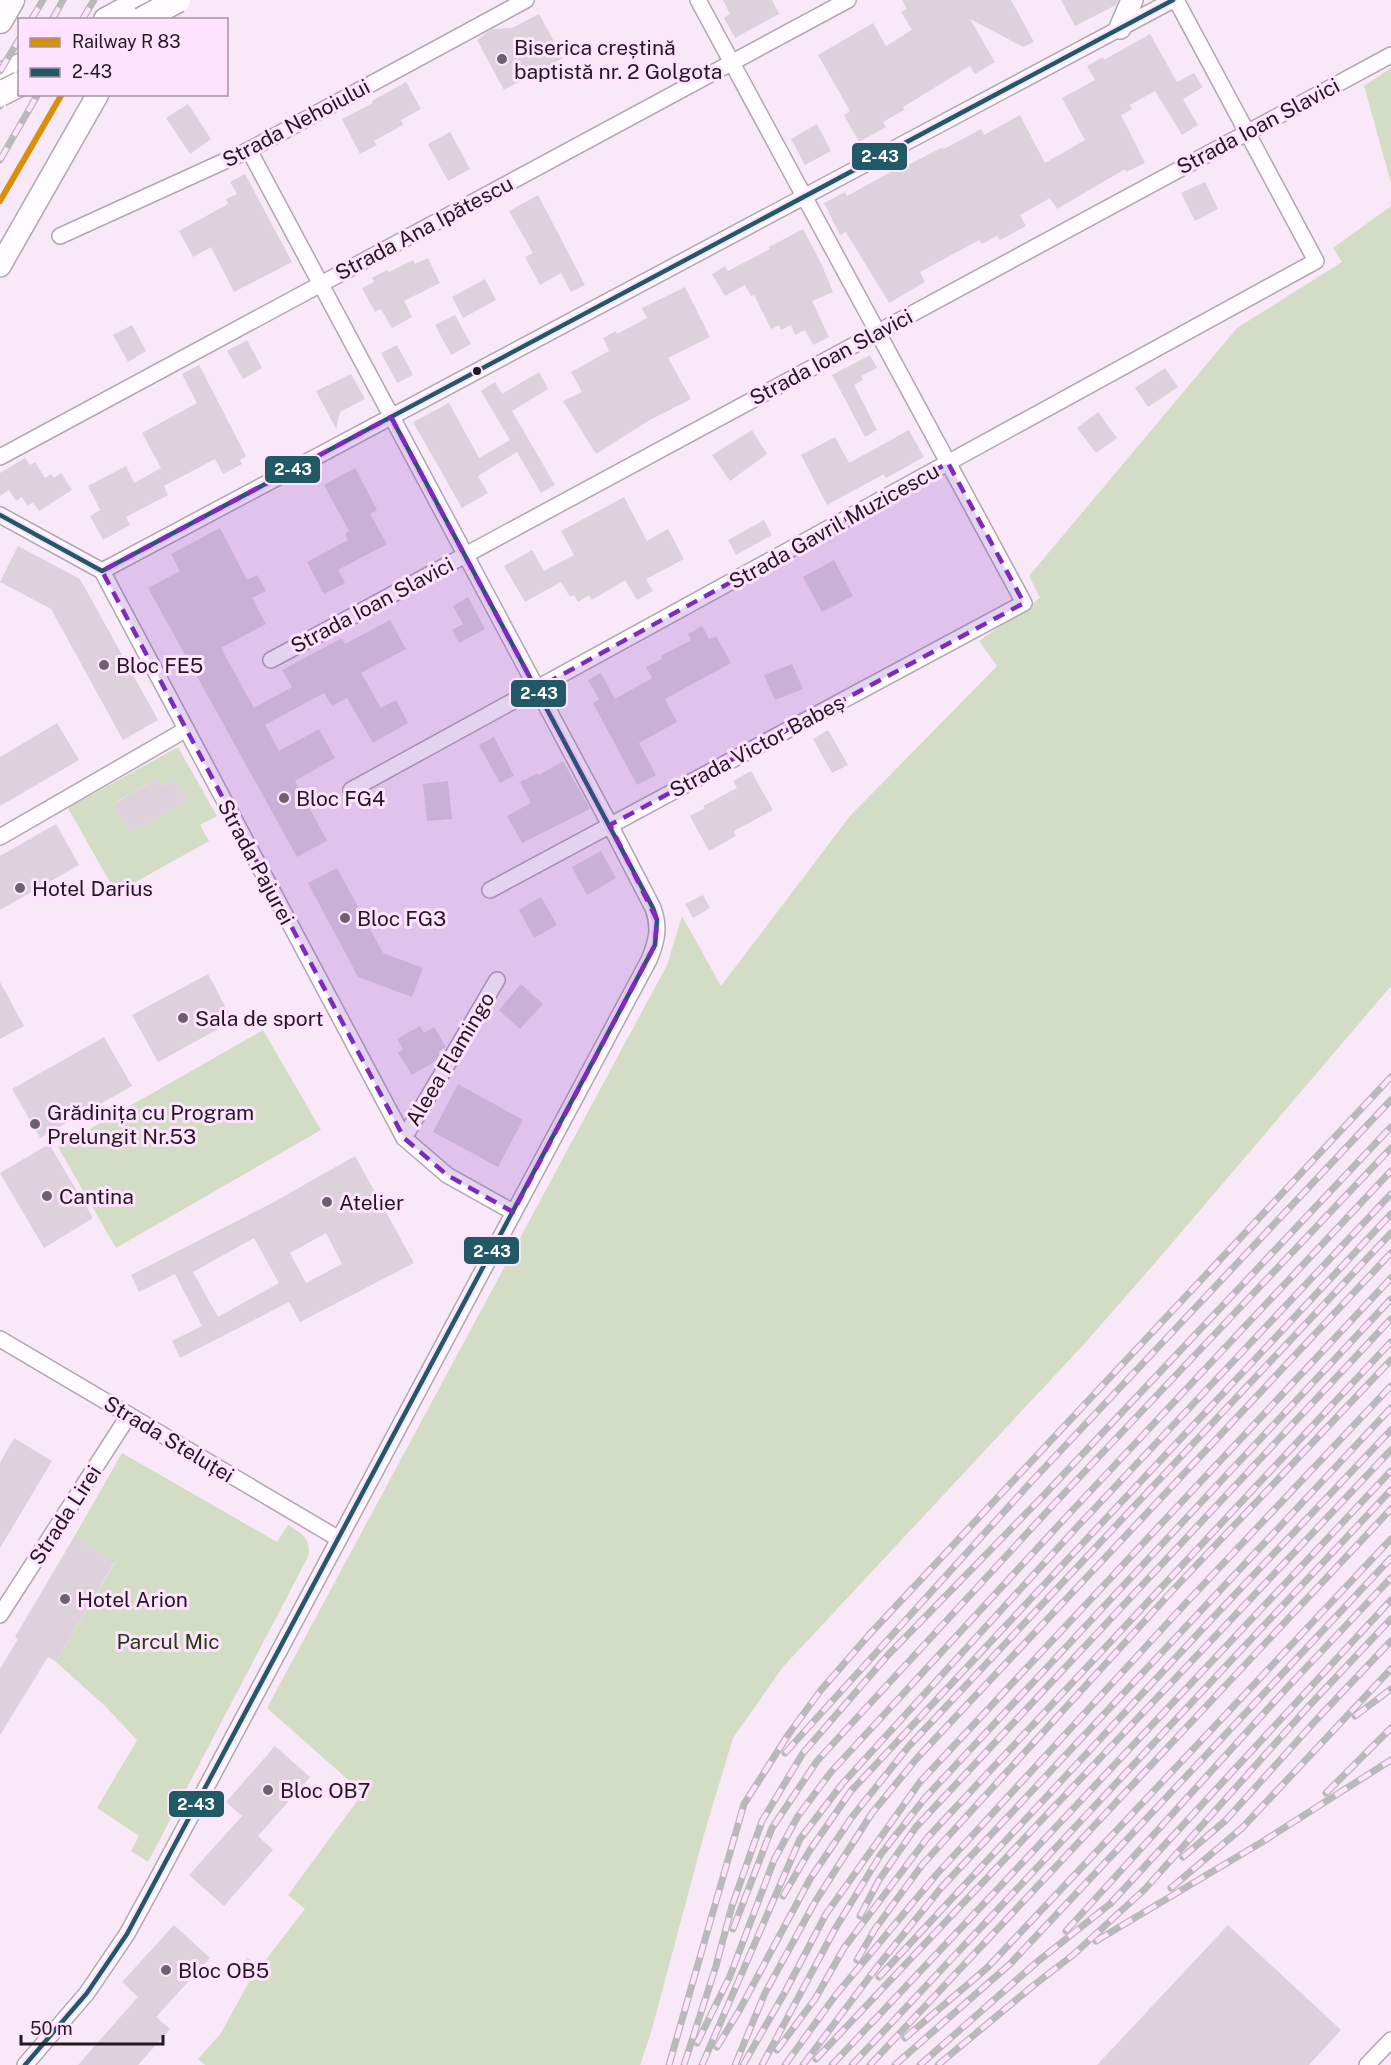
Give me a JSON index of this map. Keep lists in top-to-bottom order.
{
  "streets": {
    "street": [
      "Strada Nehoiului",
      "Strada Ioan Slavici",
      "Strada Ana Ipătescu",
      "Strada Gavril Muzicescu",
      "Strada Victor Babeș",
      "Strada Pajurei",
      "Aleea Flamingo",
      "Strada Steluței",
      "Strada Lirei"
    ]
  },
  "crossings": [
    ["Strada Ioan Slavici", "Strada Gavril Muzicescu"],
    ["Strada Gavril Muzicescu", "Strada Victor Babeș"],
    ["Strada Pajurei", "Aleea Flamingo"],
    ["Strada Steluței", "Strada Lirei"]
  ],
  "parks": ["Parcul Mic"],
  "places": [
    "Biserica creștină baptistă nr. 2 Golgota",
    "Bloc FE5",
    "Bloc FG4",
    "Hotel Darius",
    "Bloc FG3",
    "Sala de sport",
    "Grădinița cu Program Prelungit Nr.53",
    "Cantina",
    "Atelier",
    "Hotel Arion",
    "Bloc OB7",
    "Bloc OB5"
  ],
  "lines": ["transit line 2-43"],
  "legend": ["Railway R 83", "2-43"],
  "scale_bar": "50 m"
}
